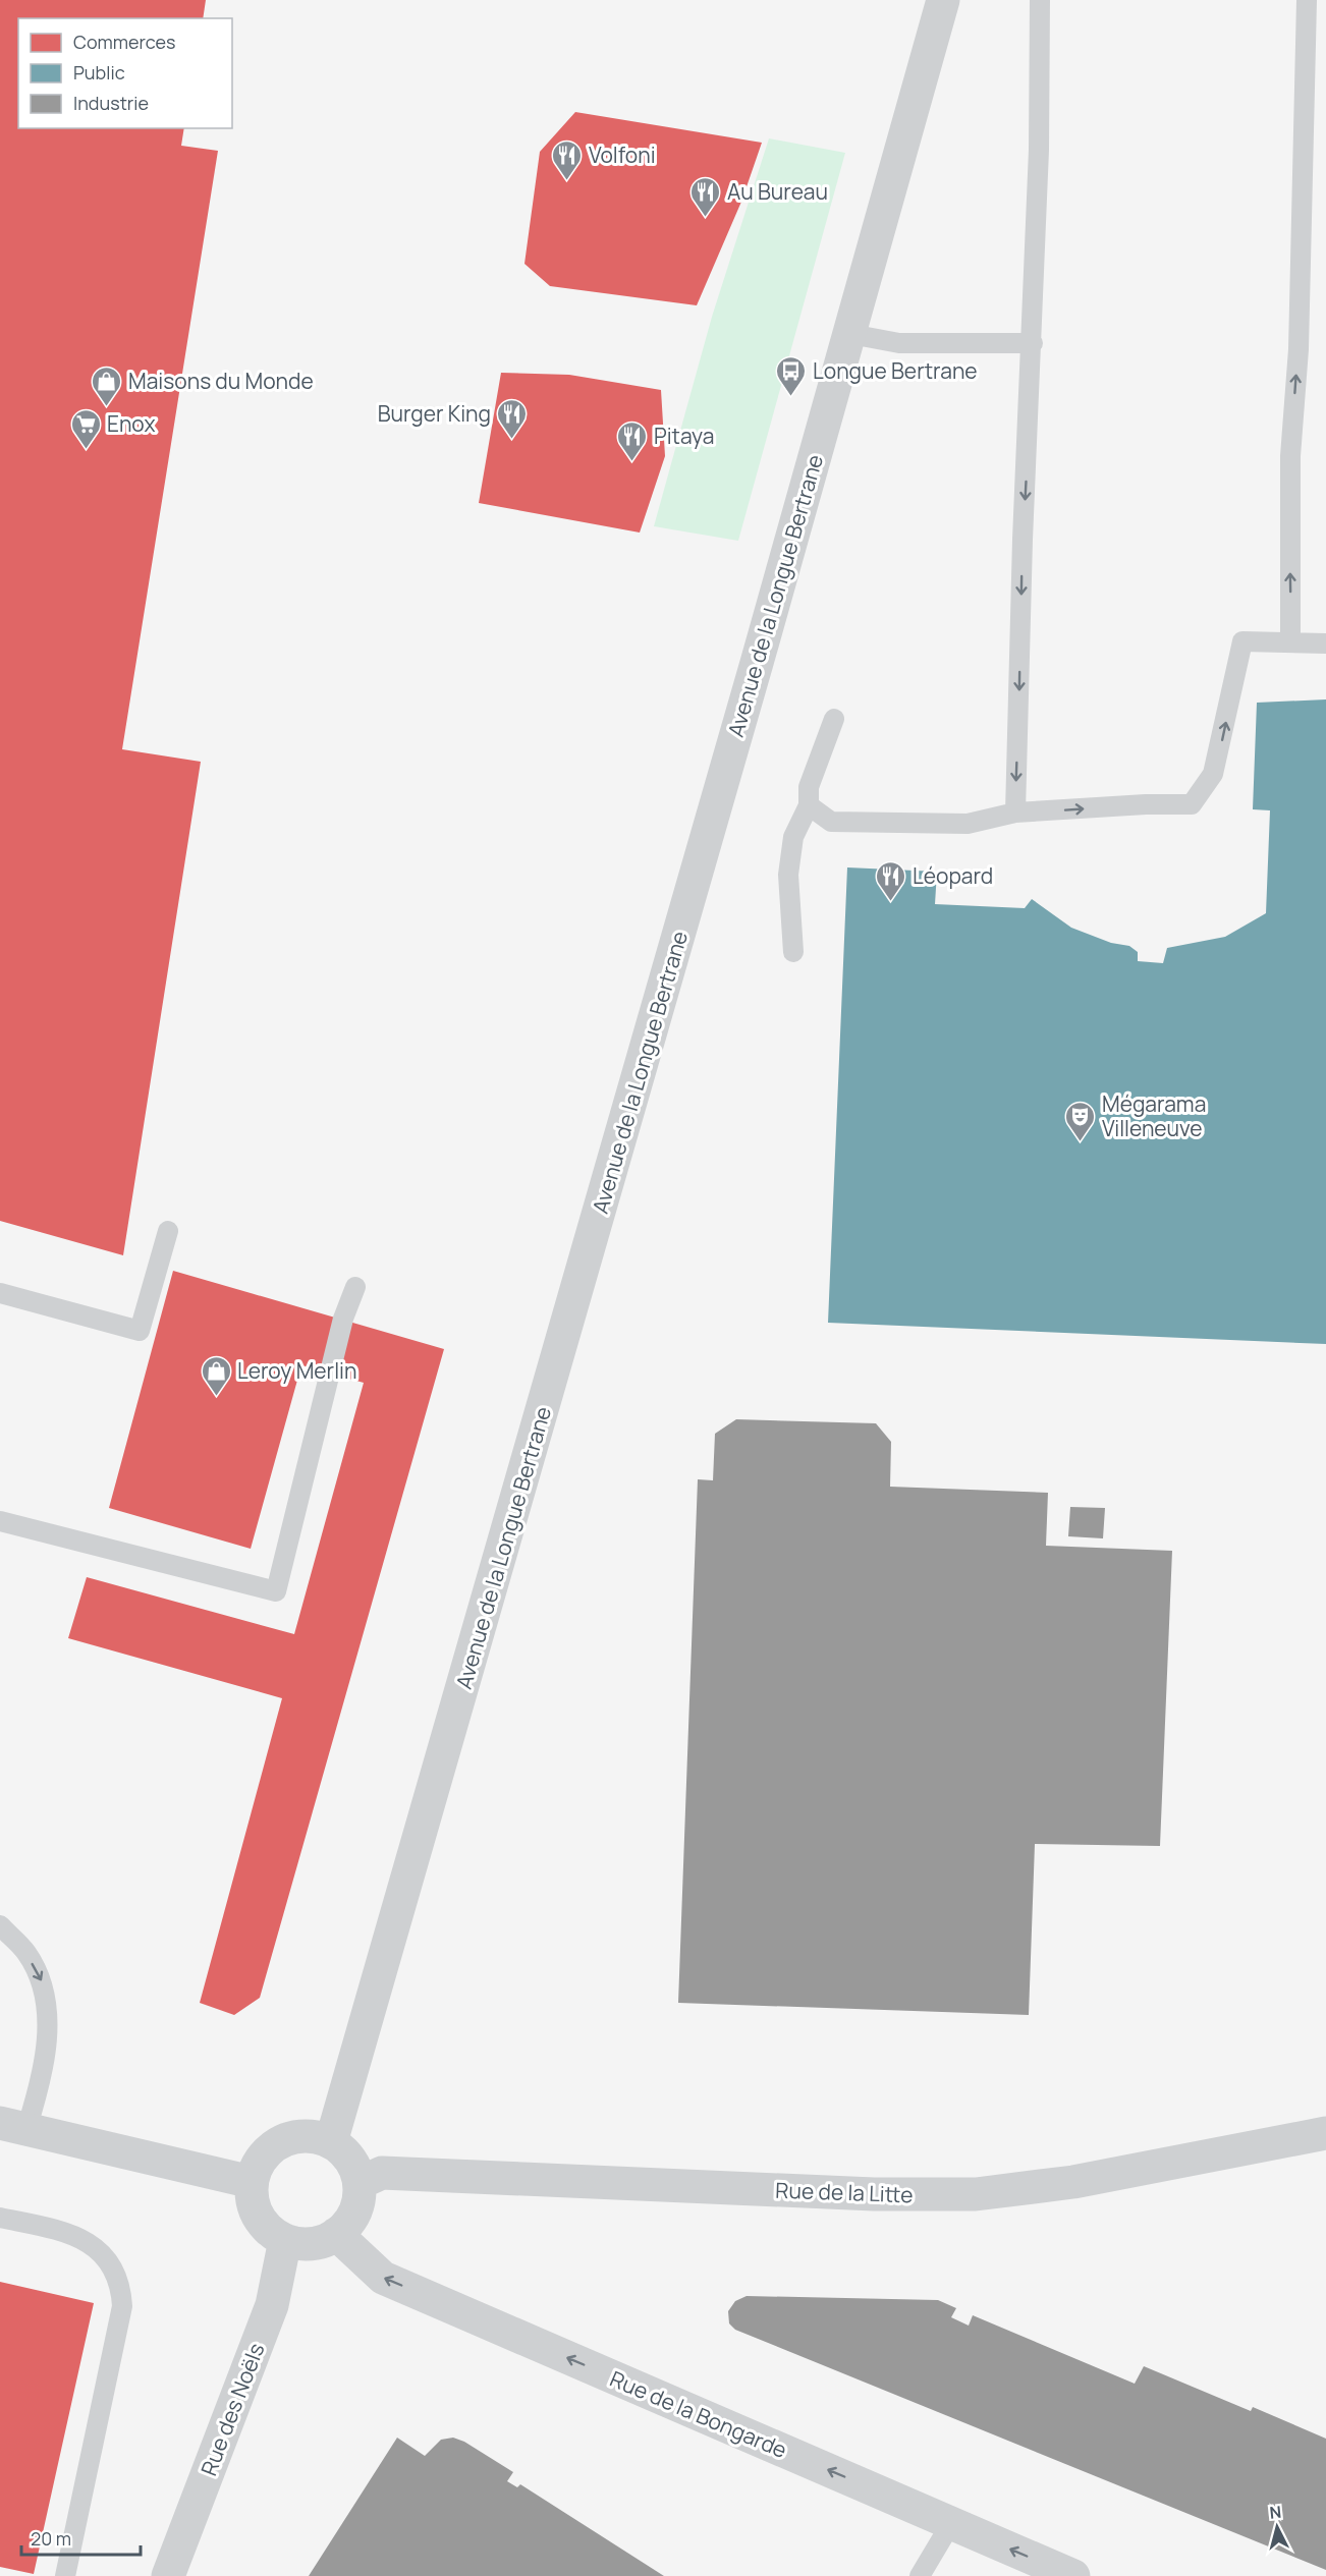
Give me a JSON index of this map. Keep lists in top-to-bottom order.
{
  "streets": {
    "street": [
      "Avenue de la Longue Bertrane",
      "Rue de la Litte",
      "Rue des Noëls",
      "Rue de la Bongarde"
    ]
  },
  "crossings": [
    ["Avenue de la Longue Bertrane", "Rue de la Litte"],
    ["Avenue de la Longue Bertrane", "Rue des Noëls"],
    ["Avenue de la Longue Bertrane", "Rue de la Bongarde"],
    ["Rue de la Litte", "Rue des Noëls"],
    ["Rue de la Litte", "Rue de la Bongarde"],
    ["Rue des Noëls", "Rue de la Bongarde"]
  ],
  "one_way": ["Rue de la Bongarde"],
  "places": {
    "restaurant": [
      "Volfoni",
      "Au Bureau",
      "Burger King",
      "Pitaya",
      "Léopard"
    ],
    "bus stop": ["Longue Bertrane"],
    "shop": ["Maisons du Monde", "Leroy Merlin"],
    "supermarket": ["Enox"],
    "theatre": ["Mégarama Villeneuve"]
  },
  "legend": ["Commerces", "Public", "Industrie"],
  "scale_bar": "20 m",
  "north": "top"
}
